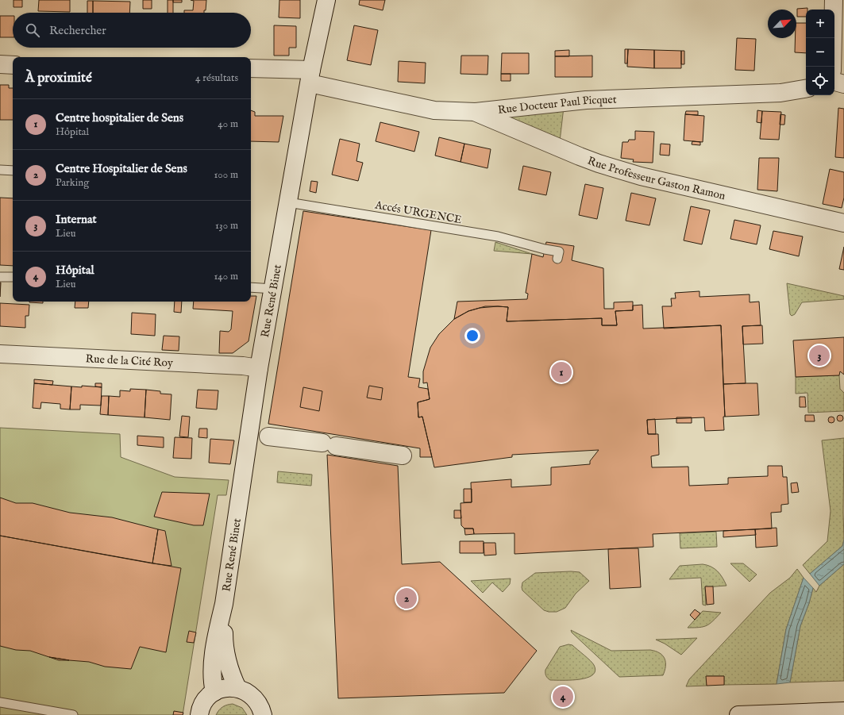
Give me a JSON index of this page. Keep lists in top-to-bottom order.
{
  "streets": {
    "street": [
      "Rue Docteur Paul Picquet",
      "Rue Professeur Gaston Ramon",
      "Rue René Binet",
      "Rue de la Cité Roy"
    ],
    "lane": ["Accés URGENCE"]
  },
  "crossings": [
    ["Rue Docteur Paul Picquet", "Rue Professeur Gaston Ramon"],
    ["Rue Docteur Paul Picquet", "Rue René Binet"],
    ["Accés URGENCE", "Rue René Binet"],
    ["Rue René Binet", "Rue de la Cité Roy"]
  ],
  "north": "top right",
  "page": {
    "map_buttons": ["+", "−"],
    "search": "Rechercher",
    "heading": ["À proximité", "4 résultats"],
    "list": [
      {
        "mark": "1",
        "name": "Centre hospitalier de Sens",
        "note": "Hôpital",
        "value": "40 m"
      },
      {
        "mark": "2",
        "name": "Centre Hospitalier de Sens",
        "note": "Parking",
        "value": "100 m"
      },
      {
        "mark": "3",
        "name": "Internat",
        "note": "Lieu",
        "value": "130 m"
      },
      {
        "mark": "4",
        "name": "Hôpital",
        "note": "Lieu",
        "value": "140 m"
      }
    ],
    "pins": [
      "3",
      "1",
      "2",
      "4"
    ]
  }
}
